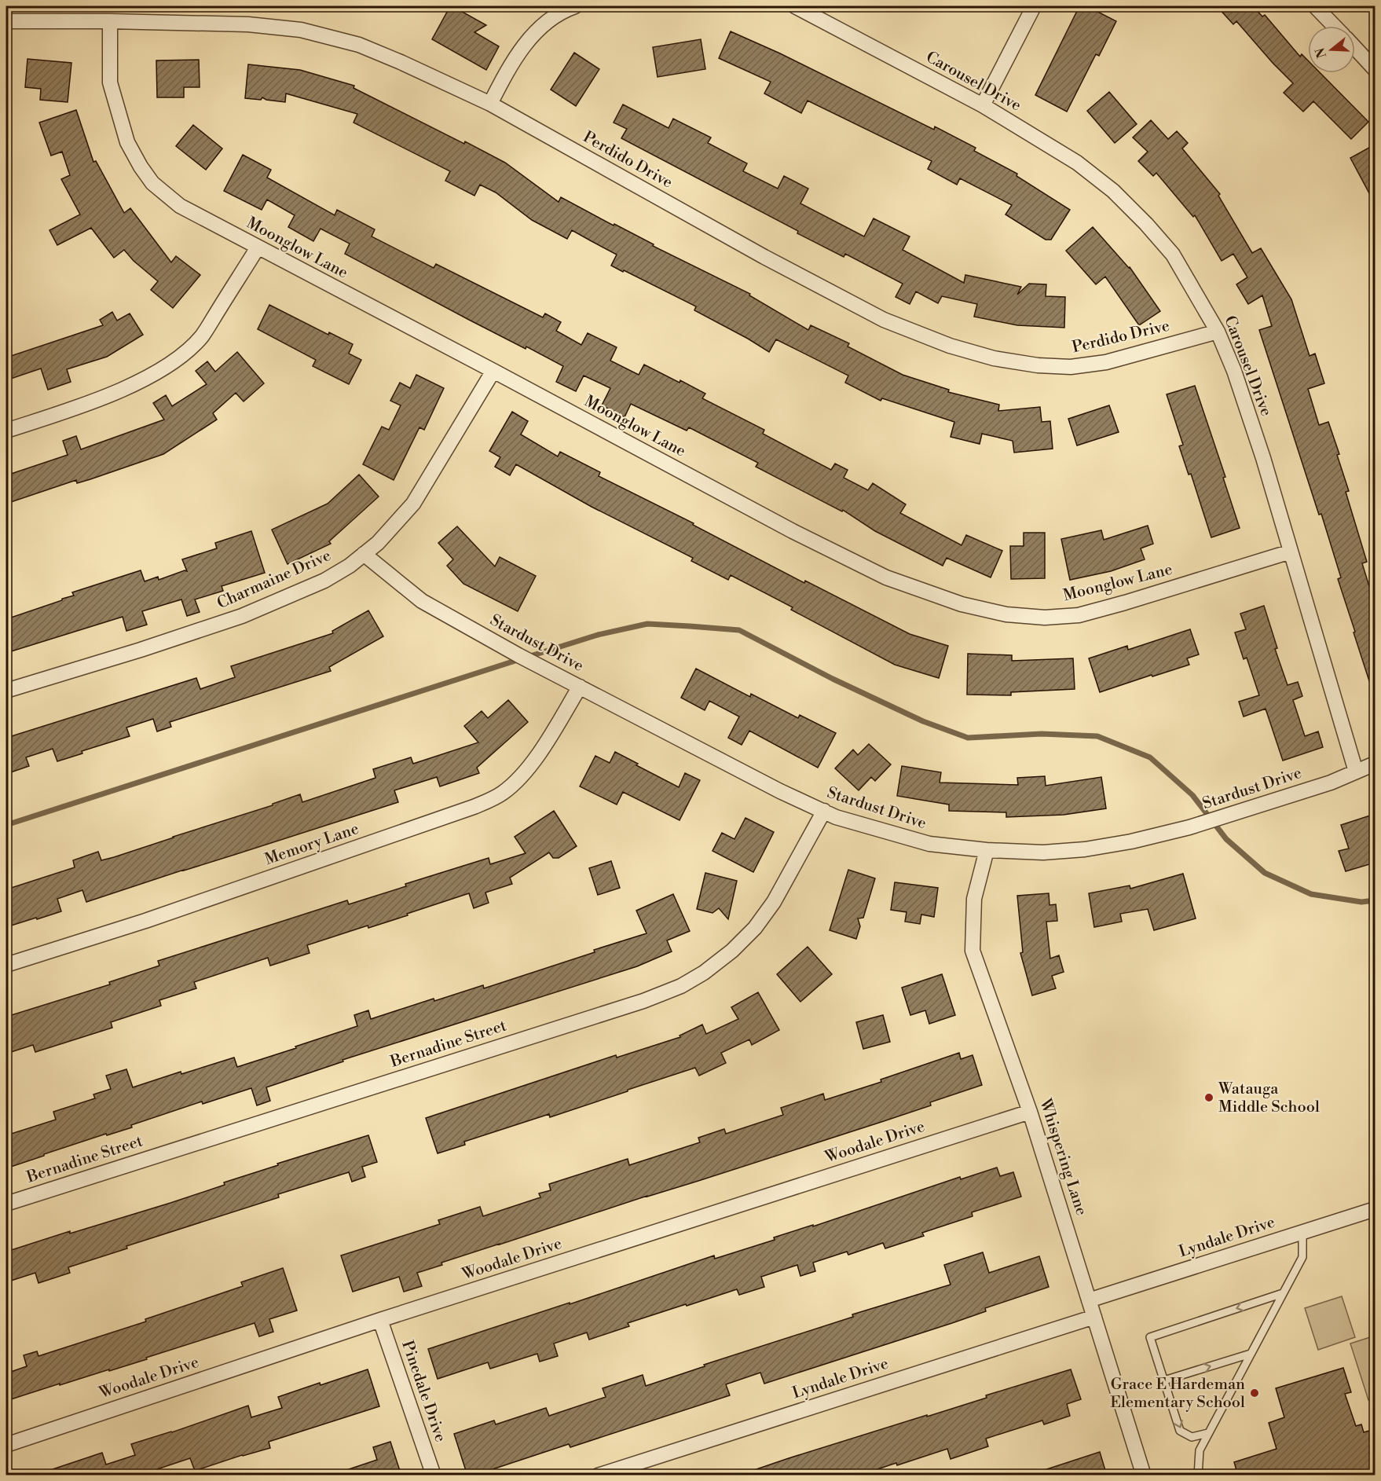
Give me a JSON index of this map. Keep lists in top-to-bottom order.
{
  "streets": {
    "street": [
      "Carousel Drive",
      "Perdido Drive",
      "Moonglow Lane",
      "Charmaine Drive",
      "Stardust Drive",
      "Memory Lane",
      "Bernadine Street",
      "Woodale Drive",
      "Whispering Lane",
      "Lyndale Drive",
      "Pinedale Drive"
    ]
  },
  "crossings": [
    ["Carousel Drive", "Perdido Drive"],
    ["Carousel Drive", "Moonglow Lane"],
    ["Carousel Drive", "Stardust Drive"],
    ["Perdido Drive", "Moonglow Lane"],
    ["Moonglow Lane", "Charmaine Drive"],
    ["Charmaine Drive", "Stardust Drive"],
    ["Stardust Drive", "Memory Lane"],
    ["Stardust Drive", "Bernadine Street"],
    ["Stardust Drive", "Whispering Lane"],
    ["Woodale Drive", "Whispering Lane"],
    ["Woodale Drive", "Pinedale Drive"],
    ["Whispering Lane", "Lyndale Drive"]
  ],
  "places": ["Watauga Middle School", "Grace E Hardeman Elementary School"],
  "north": "left"
}
